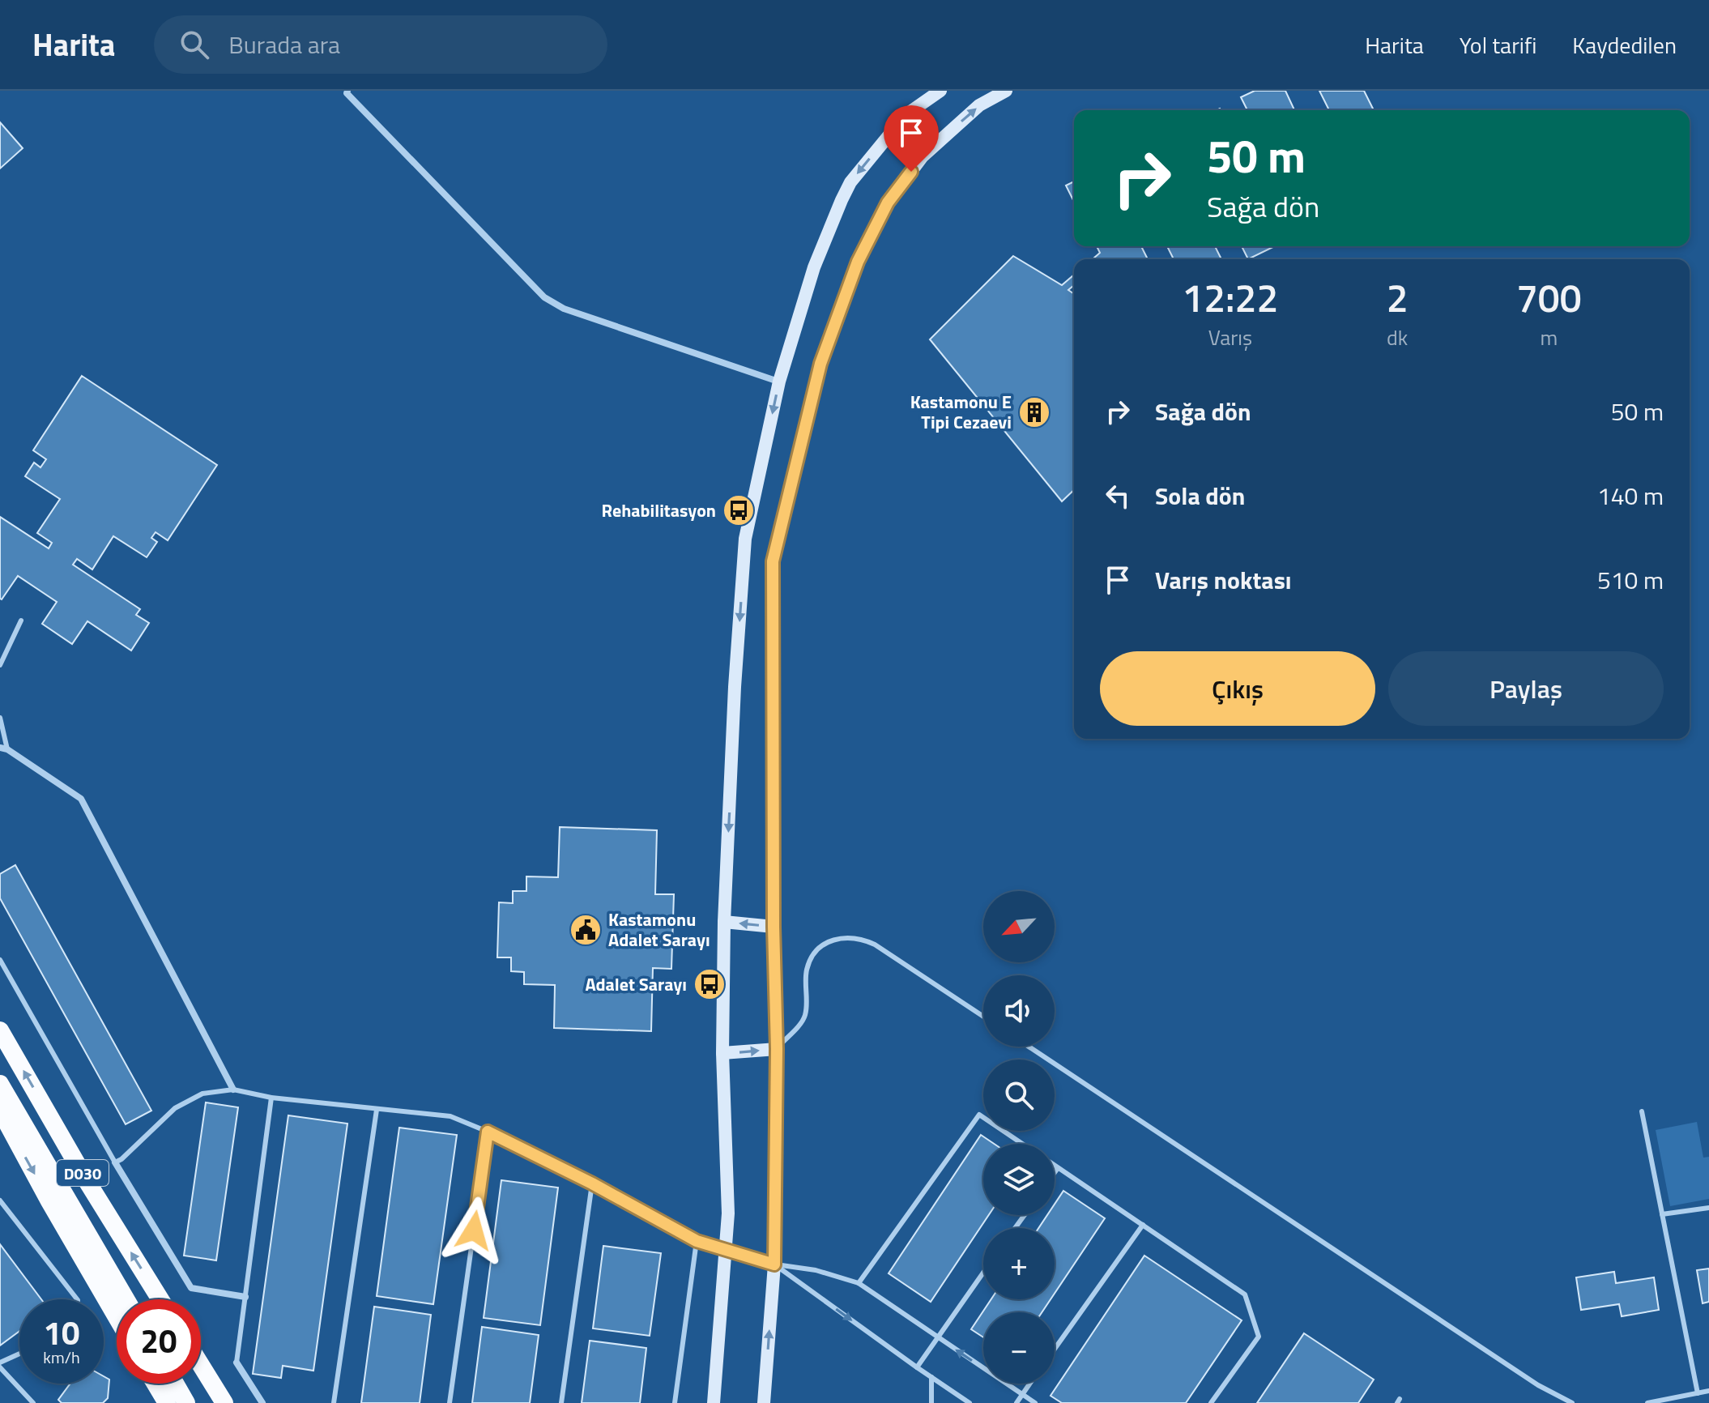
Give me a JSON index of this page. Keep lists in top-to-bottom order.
{
  "streets": {
    "highway": ["D030"]
  },
  "places": {
    "building": ["Kastamonu E Tipi Cezaevi"],
    "bus stop": ["Rehabilitasyon", "Adalet Sarayı"],
    "public building": ["Kastamonu Adalet Sarayı"]
  },
  "north": "bottom left",
  "page": {
    "header": "Harita",
    "search": "Burada ara",
    "nav": ["Harita", "Yol tarifi", "Kaydedilen"],
    "turn": ["50 m", "Sağa dön"],
    "eta": [
      "12:22",
      "Varış",
      "2",
      "dk",
      "700",
      "m"
    ],
    "list": [
      {
        "name": "Sağa dön",
        "value": "50 m"
      },
      {
        "name": "Sola dön",
        "value": "140 m"
      },
      {
        "name": "Varış noktası",
        "value": "510 m"
      }
    ],
    "buttons": ["Çıkış", "Paylaş"],
    "map_buttons": ["+", "−"],
    "speed": "10 km/h",
    "limit": "20"
  }
}
